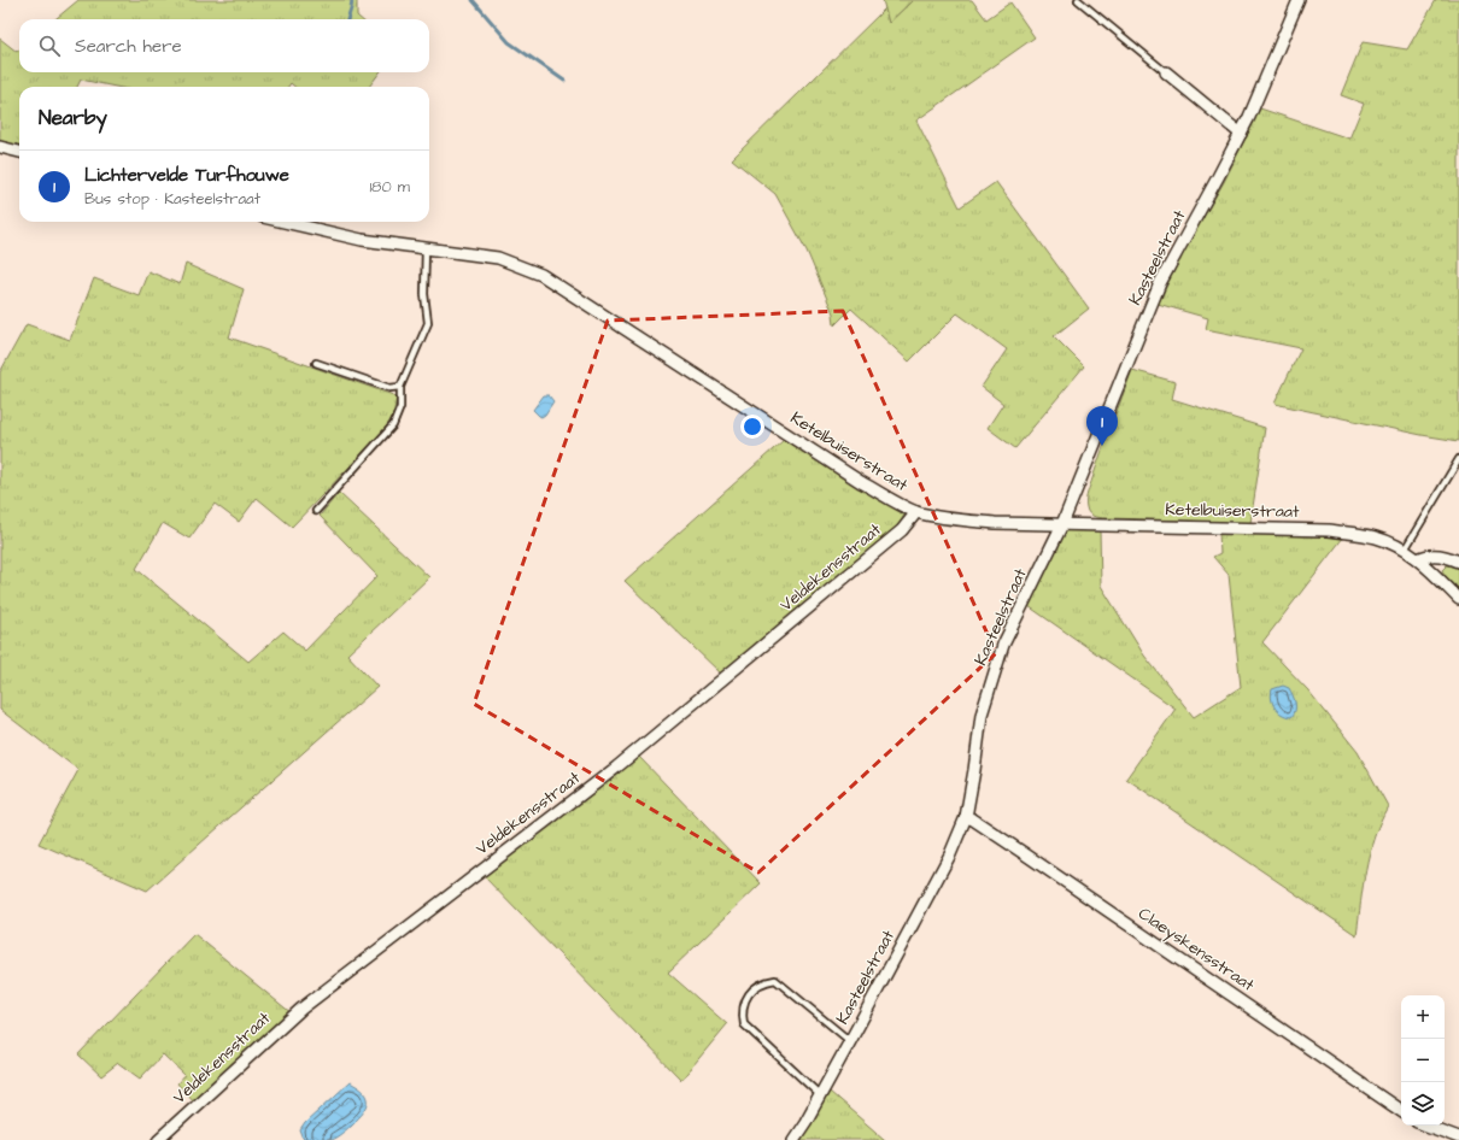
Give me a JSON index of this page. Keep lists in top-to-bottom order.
{
  "streets": {
    "street": [
      "Kasteelstraat",
      "Ketelbuiserstraat",
      "Veldekensstraat",
      "Claeyskensstraat"
    ]
  },
  "crossings": [
    ["Kasteelstraat", "Ketelbuiserstraat"],
    ["Kasteelstraat", "Claeyskensstraat"],
    ["Ketelbuiserstraat", "Veldekensstraat"]
  ],
  "page": {
    "search": "Search here",
    "heading": "Nearby",
    "list": [
      {
        "mark": "1",
        "name": "Lichtervelde Turfhouwe",
        "note": "Bus stop · Kasteelstraat",
        "value": "180 m"
      }
    ],
    "pins": "1",
    "map_buttons": ["+", "−"]
  }
}
